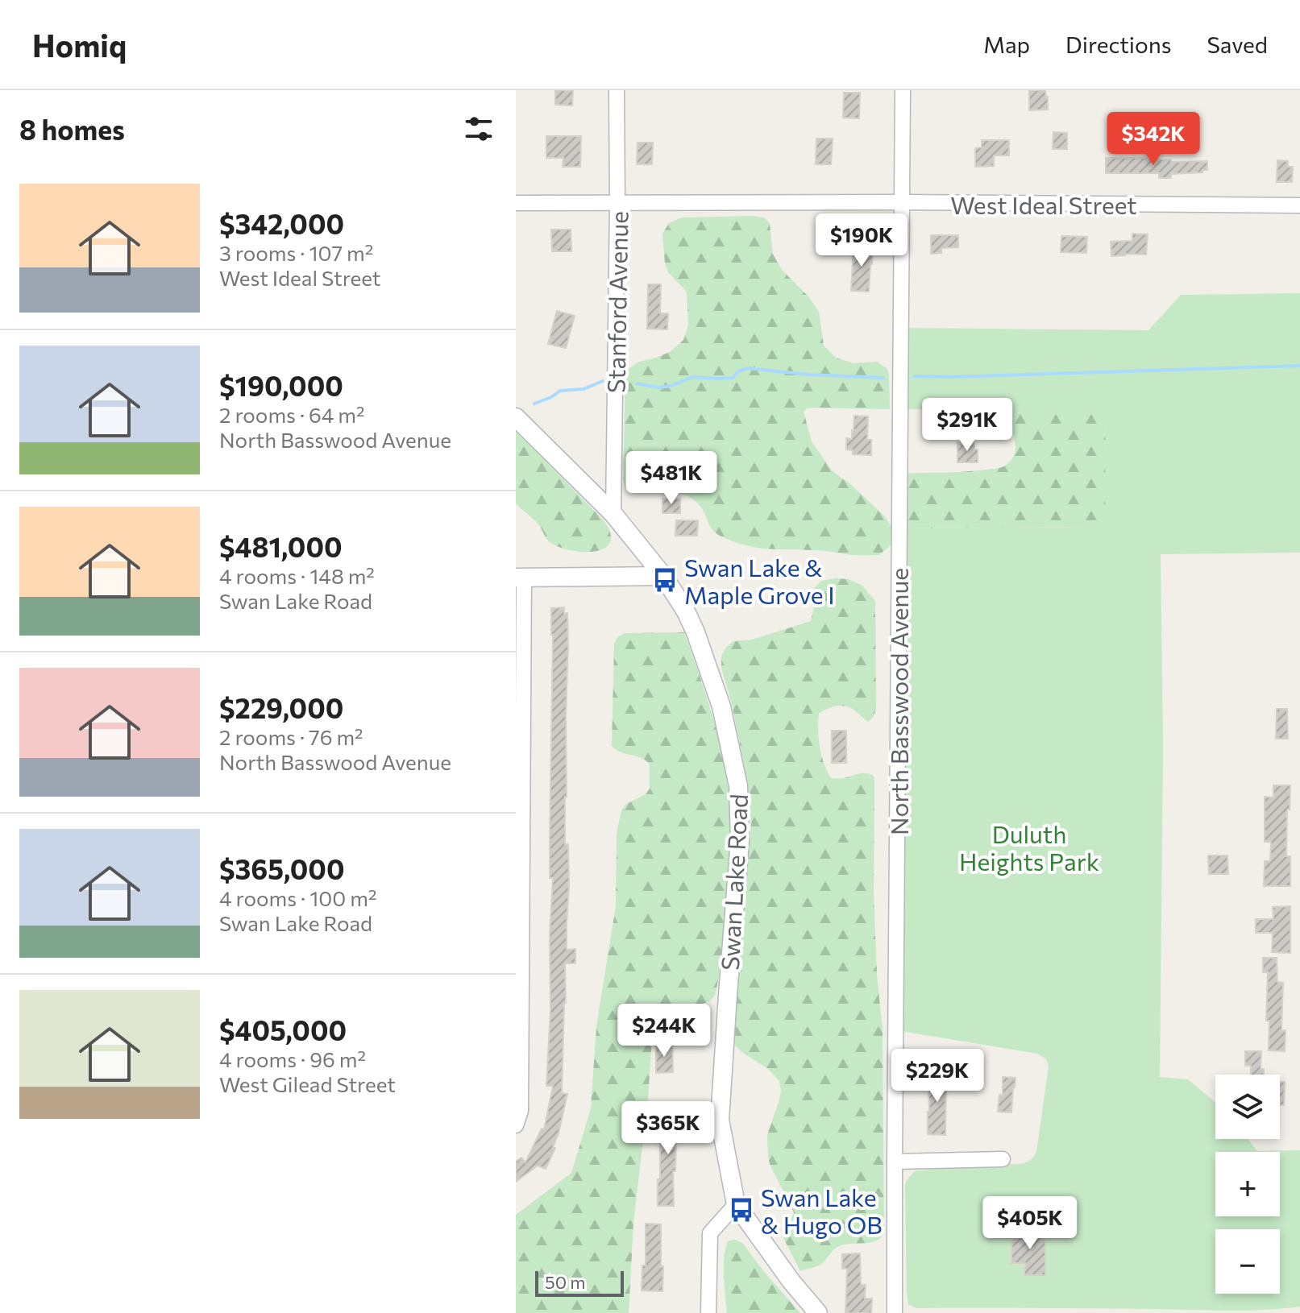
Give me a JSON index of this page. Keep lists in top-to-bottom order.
{
  "streets": {
    "street": [
      "West Ideal Street",
      "Stanford Avenue",
      "North Basswood Avenue",
      "Swan Lake Road"
    ]
  },
  "crossings": [
    ["West Ideal Street", "Stanford Avenue"],
    ["West Ideal Street", "North Basswood Avenue"],
    ["Stanford Avenue", "Swan Lake Road"]
  ],
  "parks": ["Duluth Heights Park"],
  "places": {
    "bus stop": ["Swan Lake & Maple Grove I", "Swan Lake & Hugo OB"]
  },
  "scale_bar": "50 m",
  "page": {
    "header": "Homiq",
    "nav": ["Map", "Directions", "Saved"],
    "heading": "8 homes",
    "price": [
      "$342K",
      "$190K",
      "$291K",
      "$481K",
      "$244K",
      "$229K",
      "$365K",
      "$405K"
    ],
    "list": [
      {
        "name": "$342,000",
        "note": "3 rooms · 107 m² · West Ideal Street"
      },
      {
        "name": "$190,000",
        "note": "2 rooms · 64 m² · North Basswood Avenue"
      },
      {
        "name": "$481,000",
        "note": "4 rooms · 148 m² · Swan Lake Road"
      },
      {
        "name": "$229,000",
        "note": "2 rooms · 76 m² · North Basswood Avenue"
      },
      {
        "name": "$365,000",
        "note": "4 rooms · 100 m² · Swan Lake Road"
      },
      {
        "name": "$405,000",
        "note": "4 rooms · 96 m² · West Gilead Street"
      }
    ],
    "map_buttons": ["+", "−"],
    "scale": "50 m"
  }
}
